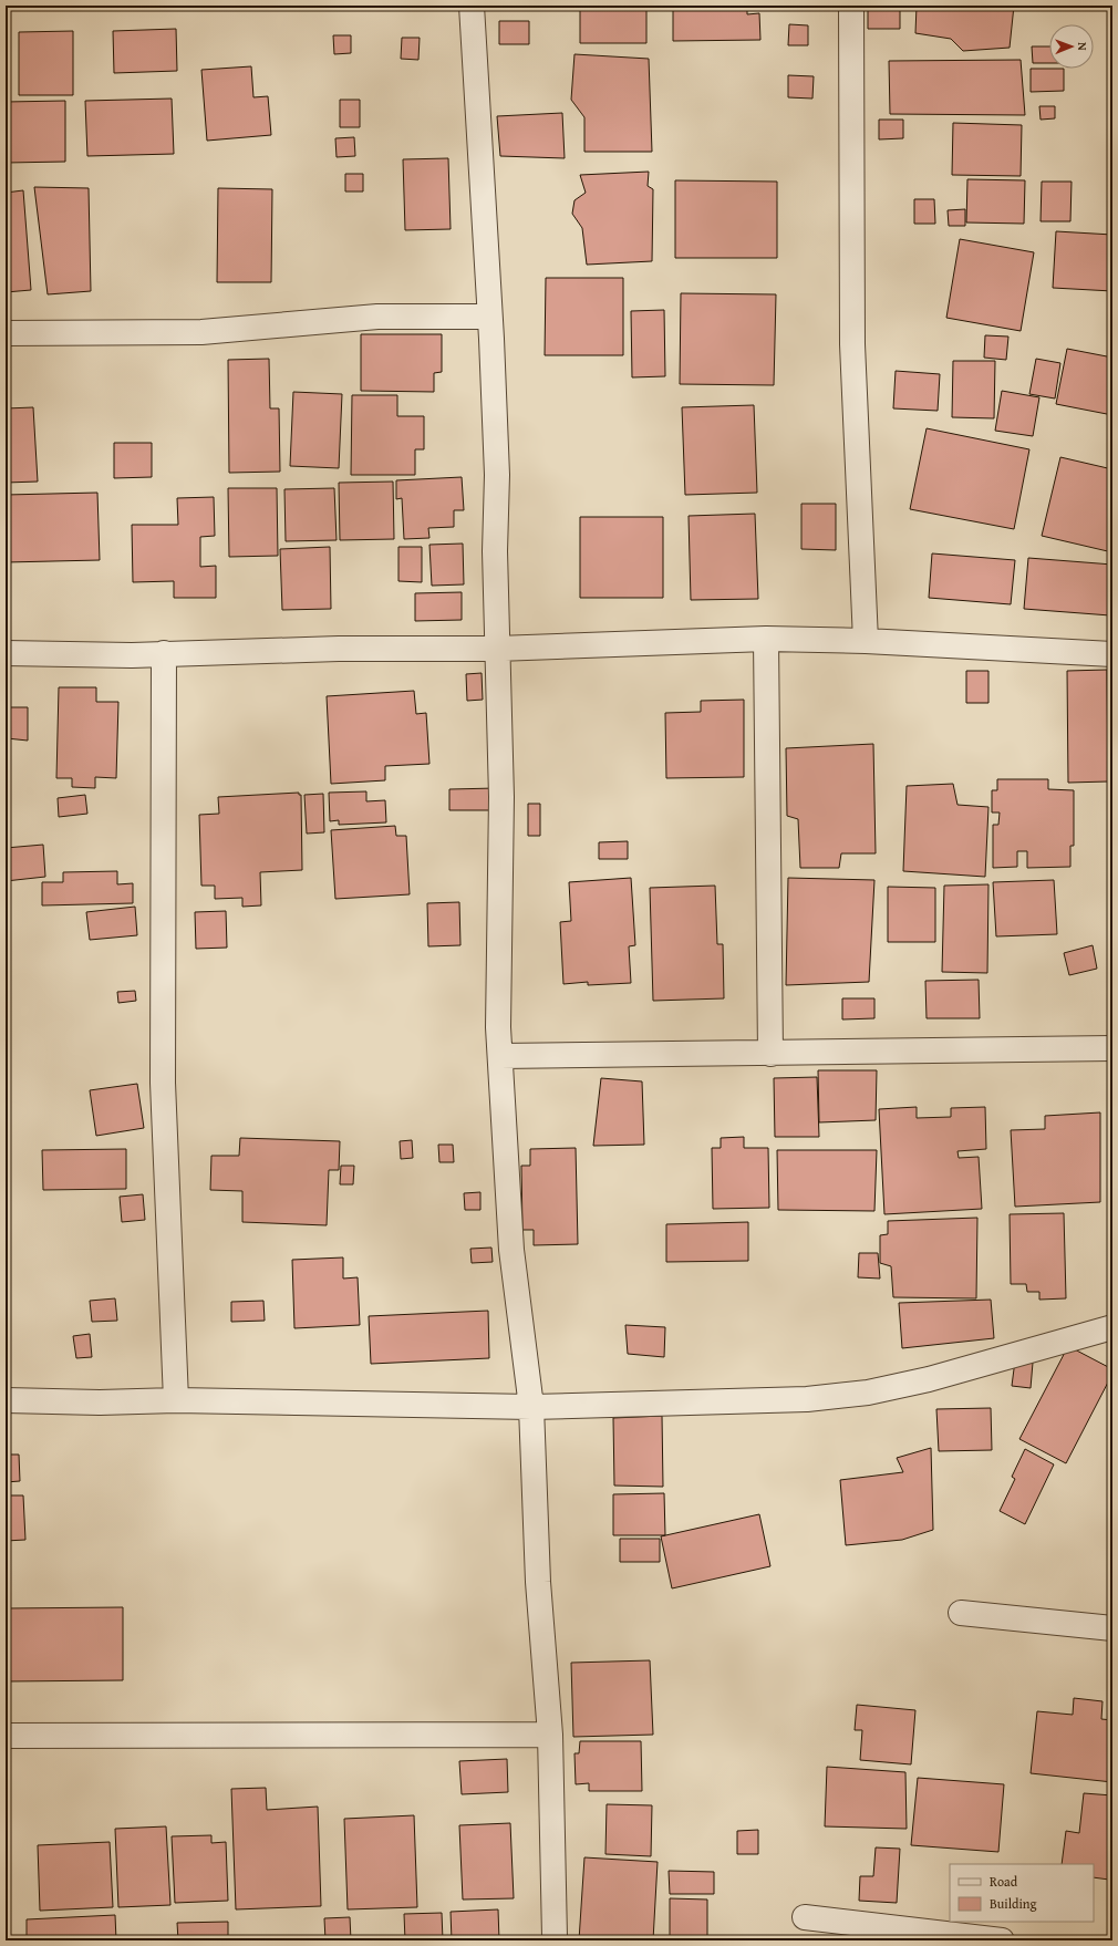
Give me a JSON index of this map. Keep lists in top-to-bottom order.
{
  "legend": ["Road", "Building"],
  "north": "right"
}
